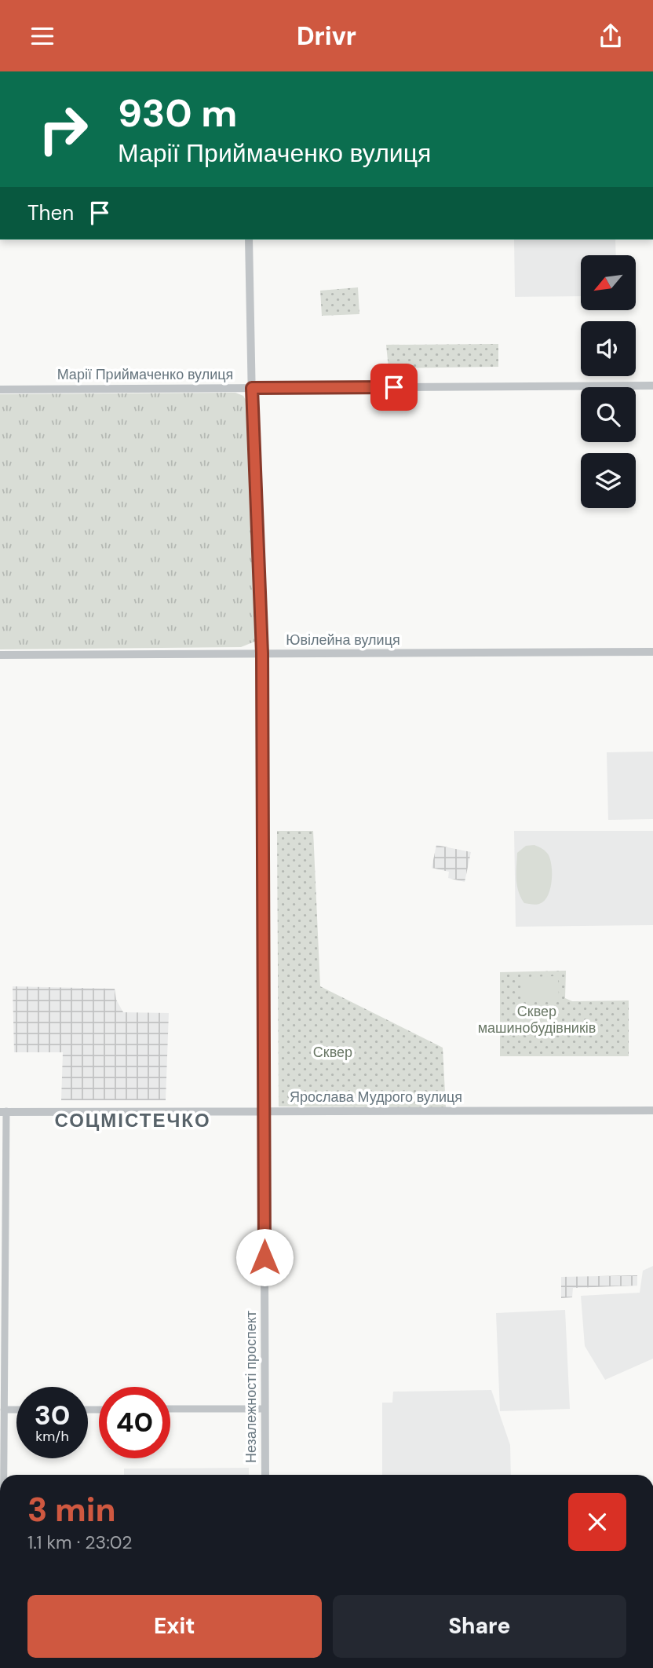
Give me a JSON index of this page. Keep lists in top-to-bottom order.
{
  "streets": {
    "street": [
      "Марії Приймаченко вулиця",
      "Ювілейна вулиця",
      "Ярослава Мудрого вулиця",
      "Незалежності проспект"
    ]
  },
  "crossings": [
    ["Марії Приймаченко вулиця", "Незалежності проспект"],
    ["Ювілейна вулиця", "Незалежності проспект"],
    ["Ярослава Мудрого вулиця", "Незалежності проспект"]
  ],
  "districts": ["СОЦМІСТЕЧКО"],
  "parks": ["Сквер машинобудівників", "Сквер"],
  "north": "bottom left",
  "page": {
    "header": "Drivr",
    "turn": ["930 m", "Марії Приймаченко вулиця"],
    "then": "Then",
    "speed": "30 km/h",
    "limit": "40",
    "heading": ["3 min", "1.1 km · 23:02"],
    "buttons": ["Exit", "Share"]
  }
}
